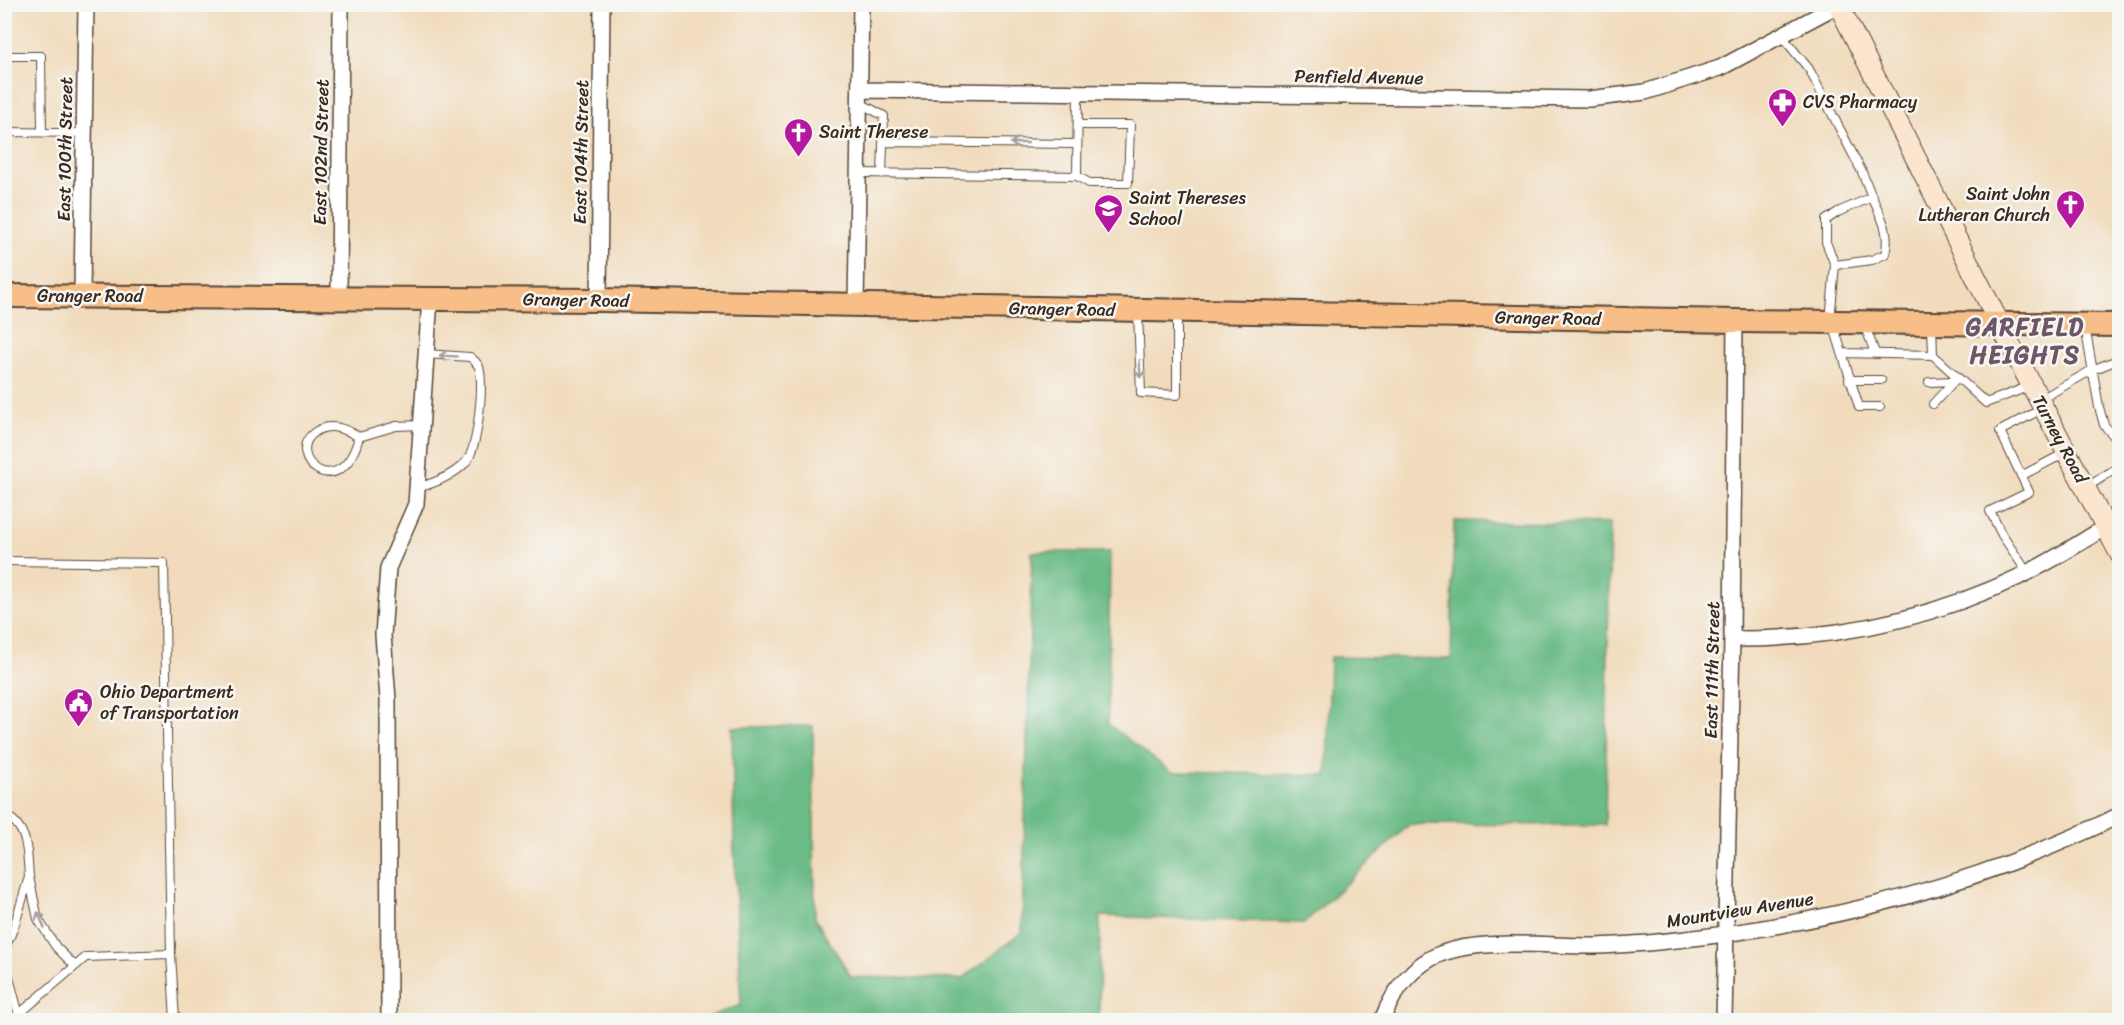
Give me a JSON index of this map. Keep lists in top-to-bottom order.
{
  "streets": {
    "main road": ["Granger Road", "Turney Road"],
    "street": [
      "Penfield Avenue",
      "East 100th Street",
      "East 102nd Street",
      "East 104th Street",
      "East 111th Street",
      "Mountview Avenue"
    ]
  },
  "crossings": [
    ["Penfield Avenue", "Turney Road"],
    ["East 100th Street", "Granger Road"],
    ["East 102nd Street", "Granger Road"],
    ["East 104th Street", "Granger Road"],
    ["Granger Road", "Turney Road"],
    ["Granger Road", "East 111th Street"],
    ["East 111th Street", "Mountview Avenue"]
  ],
  "districts": ["GARFIELD HEIGHTS"],
  "places": {
    "pharmacy": ["CVS Pharmacy"],
    "church": ["Saint Therese", "Saint John Lutheran Church"],
    "school or university": ["Saint Thereses School"],
    "public building": ["Ohio Department of Transportation"]
  }
}
